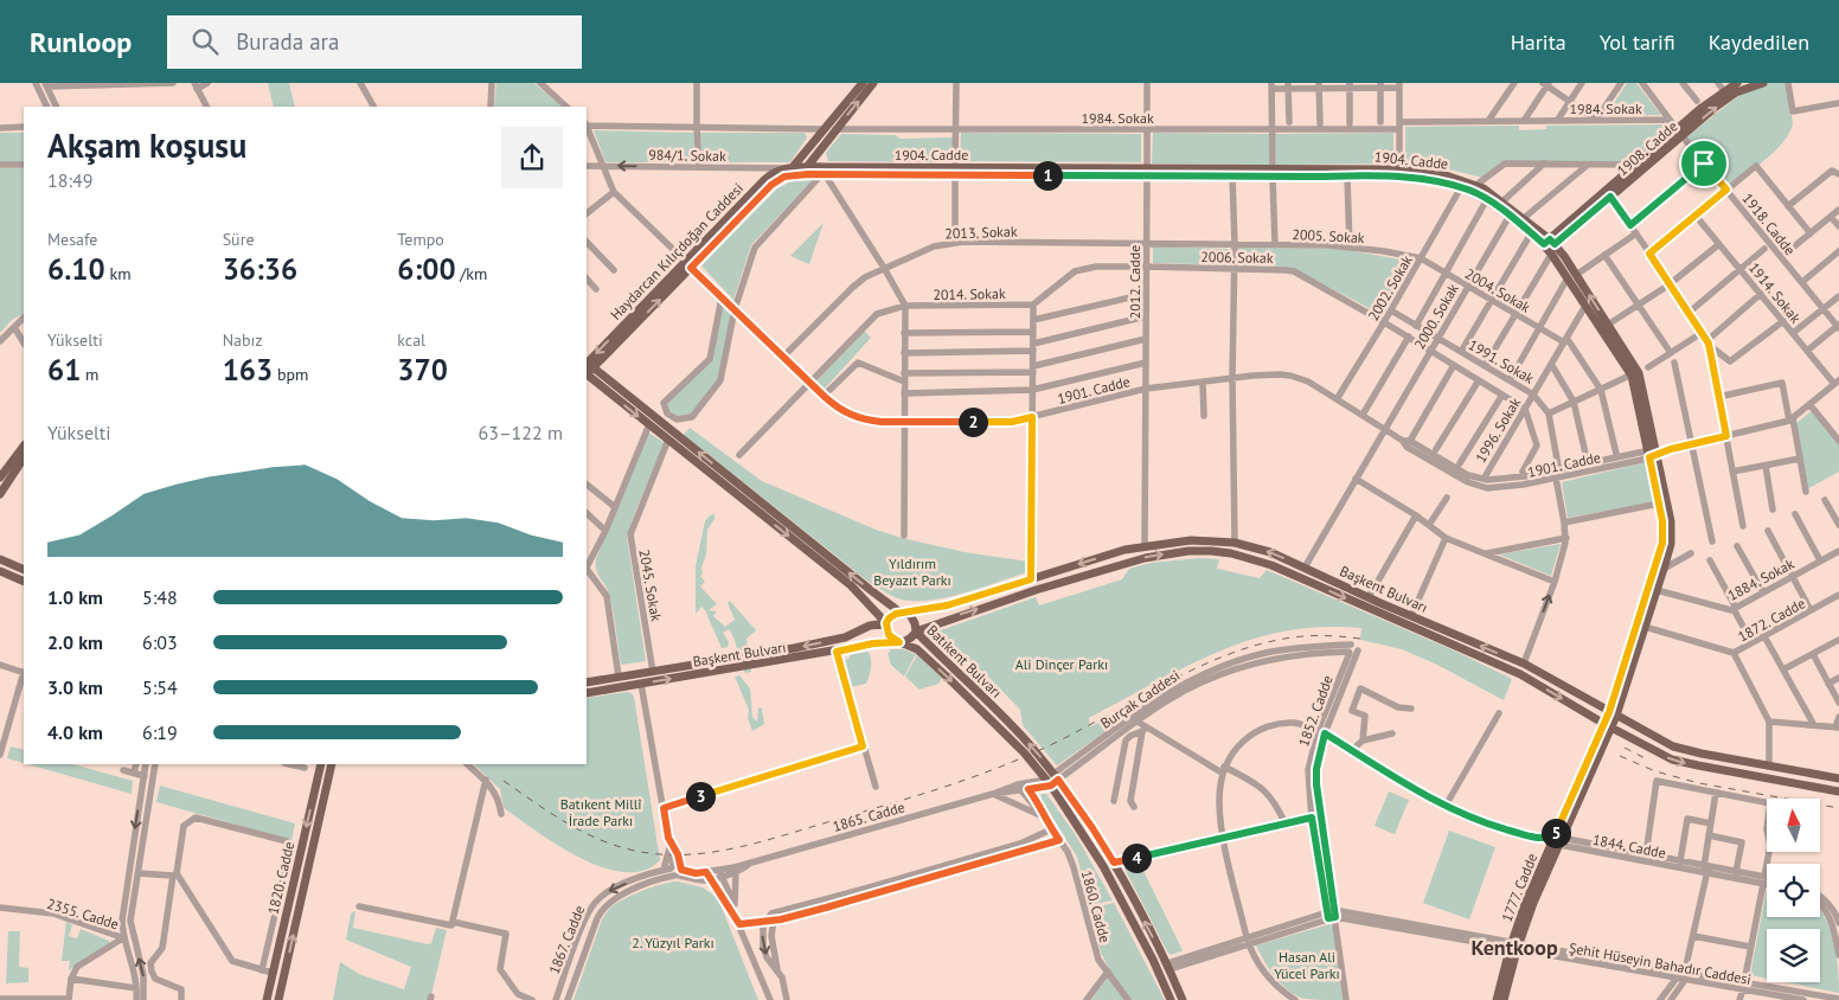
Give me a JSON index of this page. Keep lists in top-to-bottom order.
{
  "streets": {
    "main road": [
      "1908. Cadde",
      "1904. Cadde",
      "Haydarcan Kılıçdoğan Caddesi",
      "Başkent Bulvarı",
      "Batıkent Bulvarı",
      "1820. Cadde",
      "1777. Cadde"
    ],
    "street": [
      "1984. Sokak",
      "984/1. Sokak",
      "1918. Cadde",
      "2013. Sokak",
      "2005. Sokak",
      "2006. Sokak",
      "2012. Cadde",
      "2002. Sokak",
      "2004. Sokak",
      "1914. Sokak",
      "2014. Sokak",
      "2000. Sokak",
      "1991. Sokak",
      "1901. Cadde",
      "1996. Sokak",
      "1884. Sokak",
      "2045. Sokak",
      "1872. Cadde",
      "Burçak Caddesi",
      "1852. Cadde",
      "1865. Cadde",
      "1844. Cadde",
      "1860. Cadde",
      "2355. Cadde",
      "1867. Cadde",
      "Şehit Hüseyin Bahadır Caddesi"
    ]
  },
  "crossings": [
    ["1984. Sokak", "1918. Cadde"],
    ["1984. Sokak", "2012. Cadde"],
    ["1908. Cadde", "1904. Cadde"],
    ["1908. Cadde", "1918. Cadde"],
    ["1904. Cadde", "2012. Cadde"],
    ["1904. Cadde", "2002. Sokak"],
    ["1904. Cadde", "2000. Sokak"],
    ["1904. Cadde", "1901. Cadde"],
    ["1904. Cadde", "1996. Sokak"],
    ["1904. Cadde", "1884. Sokak"],
    ["1904. Cadde", "Başkent Bulvarı"],
    ["1904. Cadde", "1872. Cadde"],
    ["984/1. Sokak", "Haydarcan Kılıçdoğan Caddesi"],
    ["984/1. Sokak", "1901. Cadde"],
    ["2013. Sokak", "2005. Sokak"],
    ["2013. Sokak", "2012. Cadde"],
    ["2013. Sokak", "1901. Cadde"],
    ["2005. Sokak", "2002. Sokak"],
    ["2005. Sokak", "2004. Sokak"],
    ["Haydarcan Kılıçdoğan Caddesi", "1901. Cadde"],
    ["Haydarcan Kılıçdoğan Caddesi", "Batıkent Bulvarı"],
    ["2006. Sokak", "2012. Cadde"],
    ["2006. Sokak", "2002. Sokak"],
    ["2006. Sokak", "1991. Sokak"],
    ["2012. Cadde", "1901. Cadde"],
    ["2012. Cadde", "Başkent Bulvarı"],
    ["2002. Sokak", "2004. Sokak"],
    ["2002. Sokak", "1991. Sokak"],
    ["2002. Sokak", "1901. Cadde"],
    ["2004. Sokak", "2000. Sokak"],
    ["2004. Sokak", "1996. Sokak"],
    ["1914. Sokak", "1901. Cadde"],
    ["2014. Sokak", "1901. Cadde"],
    ["2000. Sokak", "1991. Sokak"],
    ["2000. Sokak", "1901. Cadde"],
    ["2000. Sokak", "Başkent Bulvarı"],
    ["1991. Sokak", "1996. Sokak"],
    ["2045. Sokak", "Başkent Bulvarı"],
    ["2045. Sokak", "Batıkent Bulvarı"],
    ["Başkent Bulvarı", "Batıkent Bulvarı"],
    ["Başkent Bulvarı", "1777. Cadde"],
    ["Batıkent Bulvarı", "Burçak Caddesi"],
    ["Batıkent Bulvarı", "1865. Cadde"],
    ["Batıkent Bulvarı", "Şehit Hüseyin Bahadır Caddesi"],
    ["Burçak Caddesi", "1852. Cadde"],
    ["Burçak Caddesi", "1865. Cadde"],
    ["1852. Cadde", "Şehit Hüseyin Bahadır Caddesi"],
    ["1865. Cadde", "1860. Cadde"],
    ["1865. Cadde", "1867. Cadde"],
    ["1844. Cadde", "1777. Cadde"],
    ["1777. Cadde", "Şehit Hüseyin Bahadır Caddesi"]
  ],
  "districts": ["Kentkoop"],
  "parks": [
    "Yıldırım Beyazıt Parkı",
    "Ali Dinçer Parkı",
    "Batıkent Millî İrade Parkı",
    "2. Yüzyıl Parkı",
    "Hasan Ali Yücel Parkı"
  ],
  "north": "top",
  "page": {
    "header": "Runloop",
    "search": "Burada ara",
    "nav": ["Harita", "Yol tarifi", "Kaydedilen"],
    "heading": ["Akşam koşusu", "18:49"],
    "pins": [
      "1",
      "2",
      "3",
      "5",
      "4"
    ],
    "stats": [
      ["Mesafe", "6.10 km"],
      ["Süre", "36:36"],
      ["Tempo", "6:00 /km"],
      ["Yükselti", "61 m"],
      ["Nabız", "163 bpm"],
      ["kcal", "370"]
    ],
    "chart": ["Yükselti", "63–122 m"],
    "list": [
      {
        "name": "1.0 km",
        "note": "5:48"
      },
      {
        "name": "2.0 km",
        "note": "6:03"
      },
      {
        "name": "3.0 km",
        "note": "5:54"
      },
      {
        "name": "4.0 km",
        "note": "6:19"
      }
    ]
  }
}
